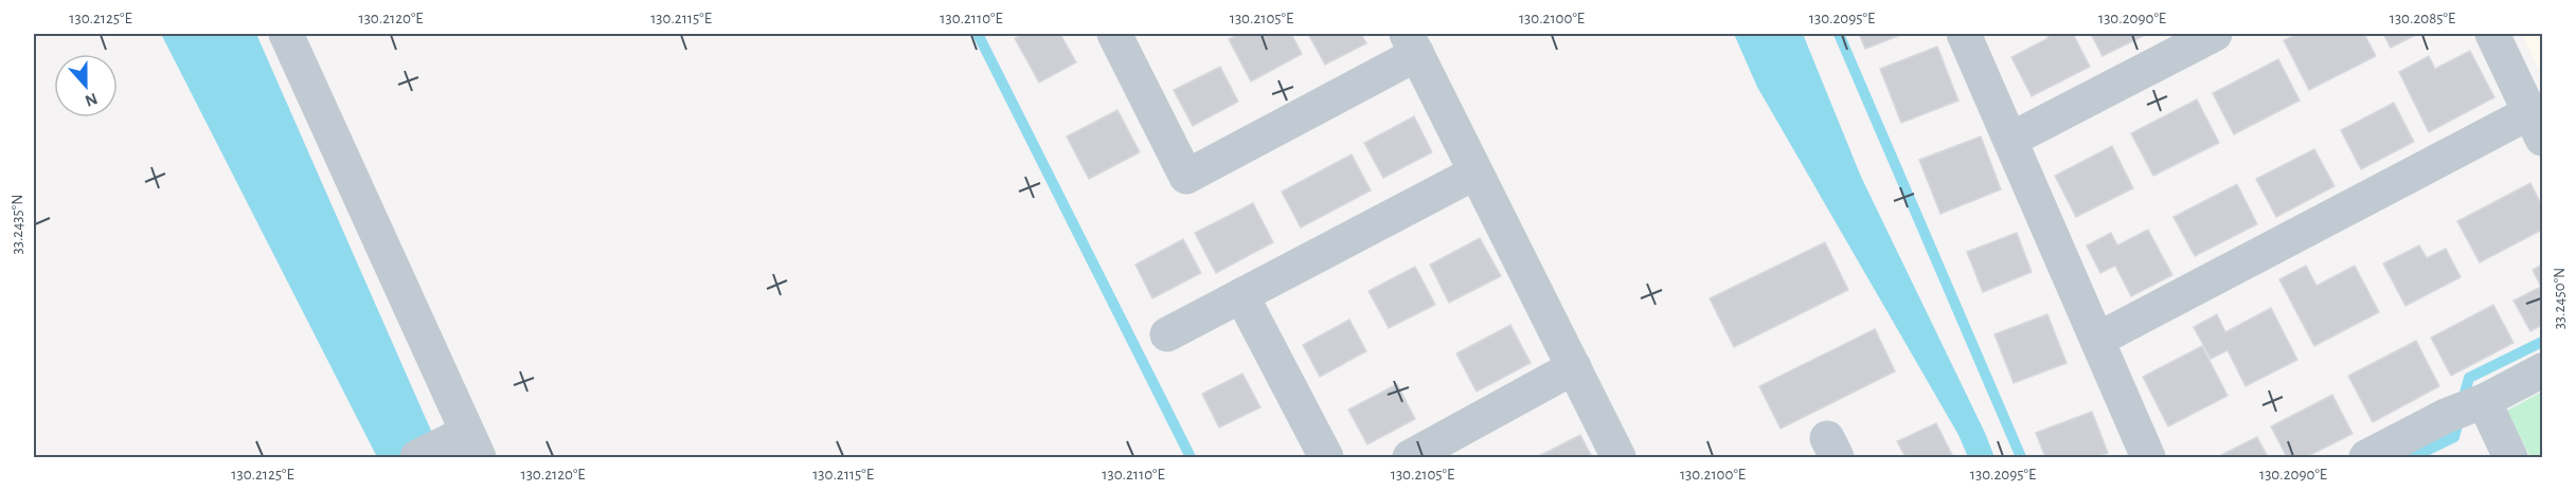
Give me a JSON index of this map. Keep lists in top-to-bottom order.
{
  "north": "bottom",
  "coordinates": [
    "130.2125°E",
    "130.2120°E",
    "130.2115°E",
    "130.2110°E",
    "130.2105°E",
    "130.2100°E",
    "130.2095°E",
    "130.2090°E",
    "130.2085°E",
    "33.2435°N",
    "33.2450°N"
  ]
}
